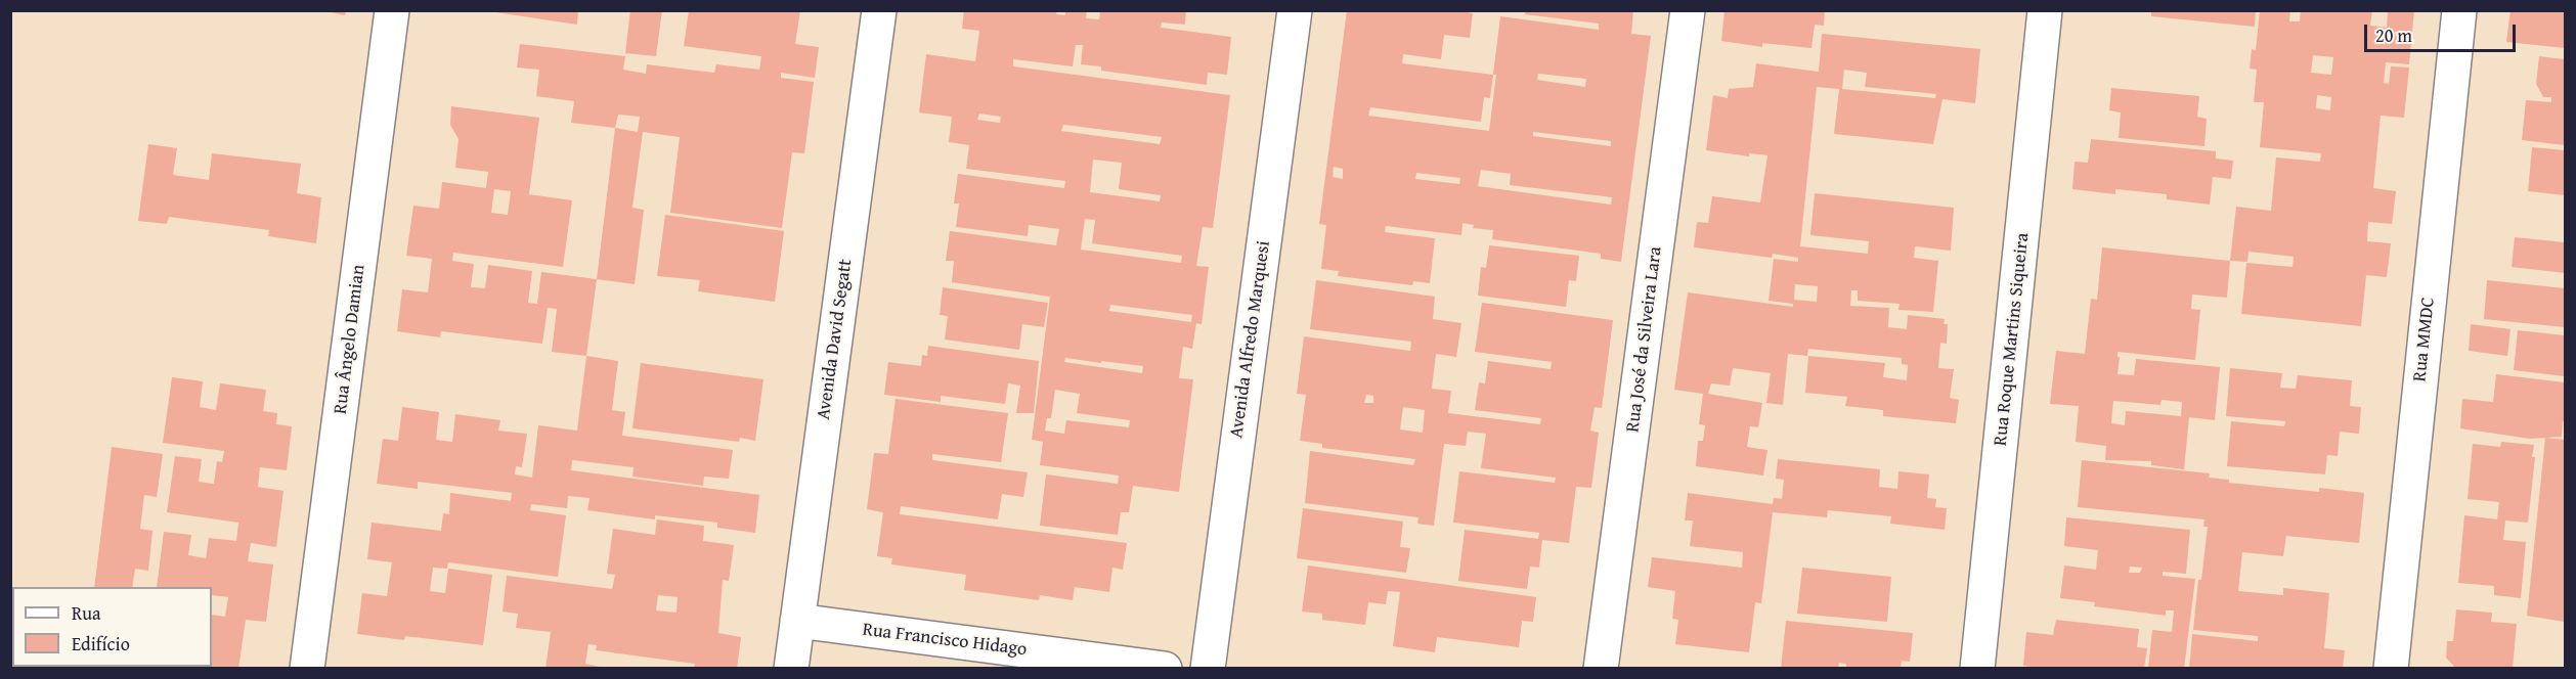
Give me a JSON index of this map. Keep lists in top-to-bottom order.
{
  "streets": {
    "street": [
      "Rua Ângelo Damian",
      "Avenida David Segatt",
      "Avenida Alfredo Marquesi",
      "Rua José da Silveira Lara",
      "Rua Roque Martins Siqueira",
      "Rua MMDC",
      "Rua Francisco Hidago"
    ]
  },
  "crossings": [
    ["Avenida David Segatt", "Rua Francisco Hidago"]
  ],
  "legend": ["Rua", "Edifício"],
  "scale_bar": "20 m"
}
